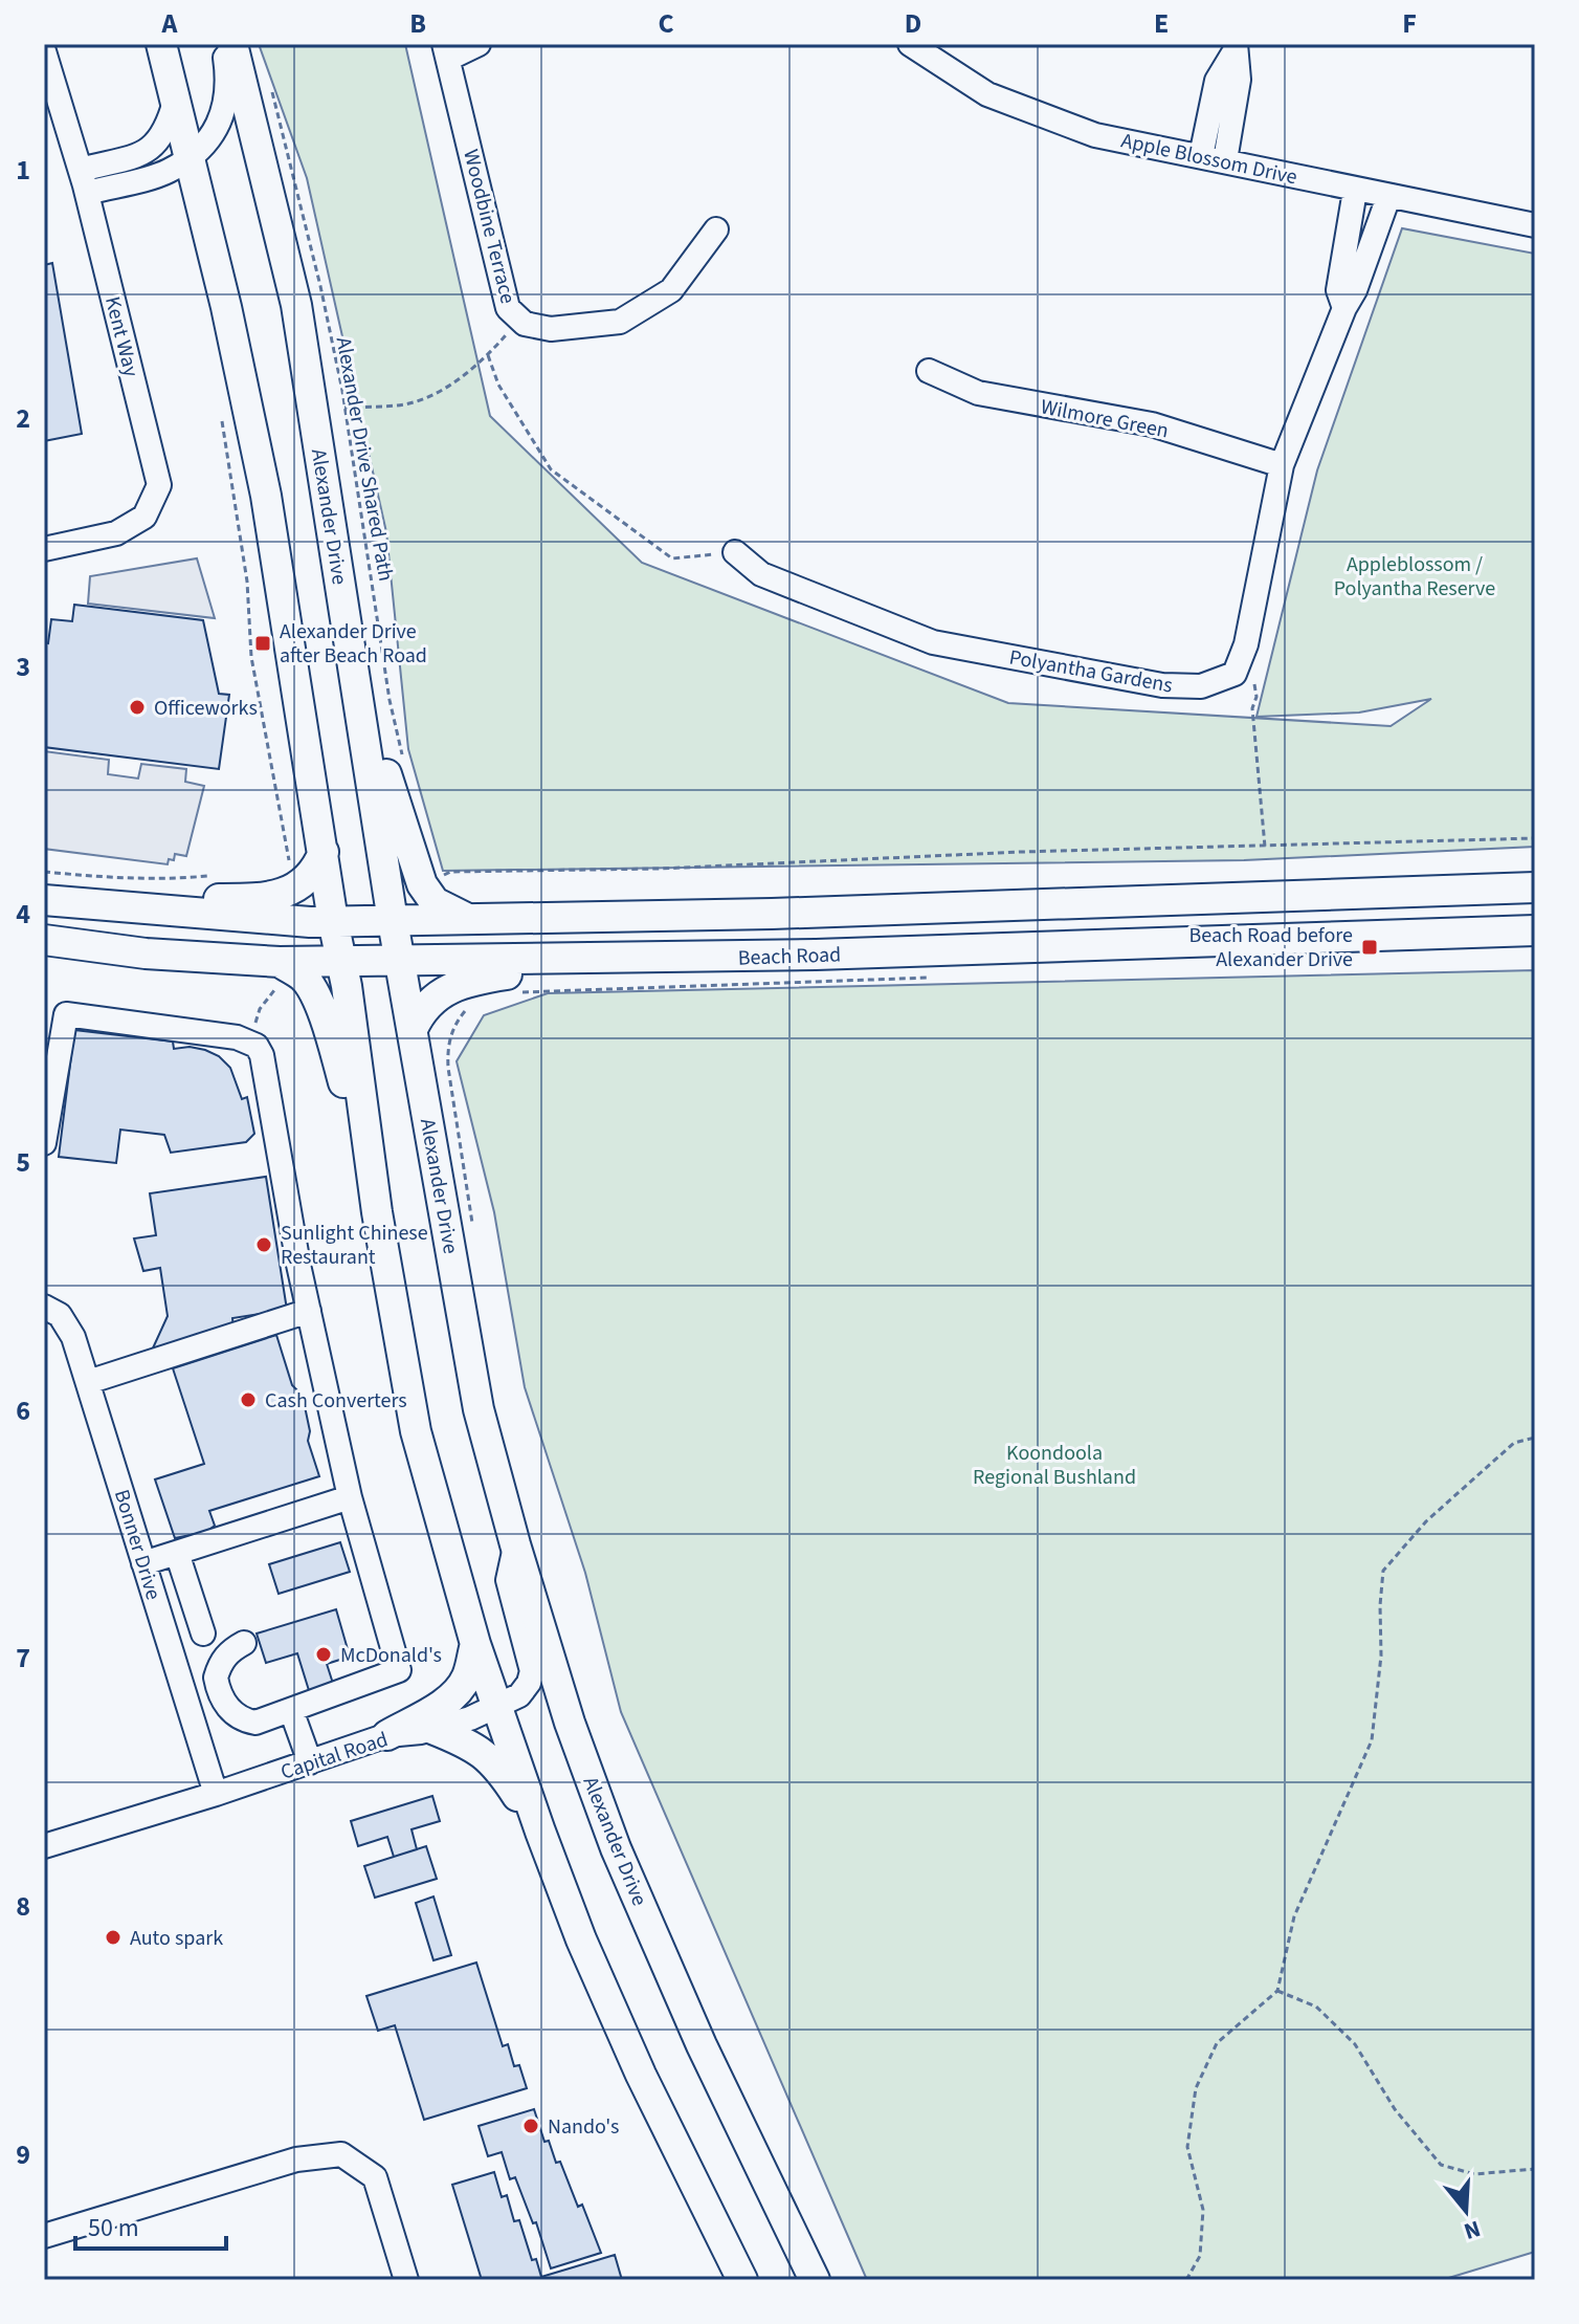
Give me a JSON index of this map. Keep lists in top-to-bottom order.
{
  "streets": {
    "main road": ["Alexander Drive", "Beach Road"],
    "street": [
      "Apple Blossom Drive",
      "Woodbine Terrace",
      "Kent Way",
      "Wilmore Green",
      "Polyantha Gardens",
      "Bonner Drive",
      "Capital Road"
    ],
    "path": ["Alexander Drive Shared Path"]
  },
  "crossings": [
    ["Apple Blossom Drive", "Polyantha Gardens"],
    ["Wilmore Green", "Polyantha Gardens"],
    ["Alexander Drive", "Beach Road"],
    ["Alexander Drive", "Capital Road"],
    ["Bonner Drive", "Capital Road"]
  ],
  "parks": ["Appleblossom / Polyantha Reserve", "Koondoola Regional Bushland"],
  "places": {
    "transit": ["Alexander Drive after Beach Road", "Beach Road before Alexander Drive"],
    "other": [
      "Officeworks",
      "Sunlight Chinese Restaurant",
      "Cash Converters",
      "McDonald's",
      "Auto spark",
      "Nando's"
    ]
  },
  "scale_bar": "50 m",
  "north": "bottom",
  "grid": {
    "columns": [
      "A",
      "B",
      "C",
      "D",
      "E",
      "F"
    ],
    "rows": [
      "1",
      "2",
      "3",
      "4",
      "5",
      "6",
      "7",
      "8",
      "9"
    ]
  }
}
